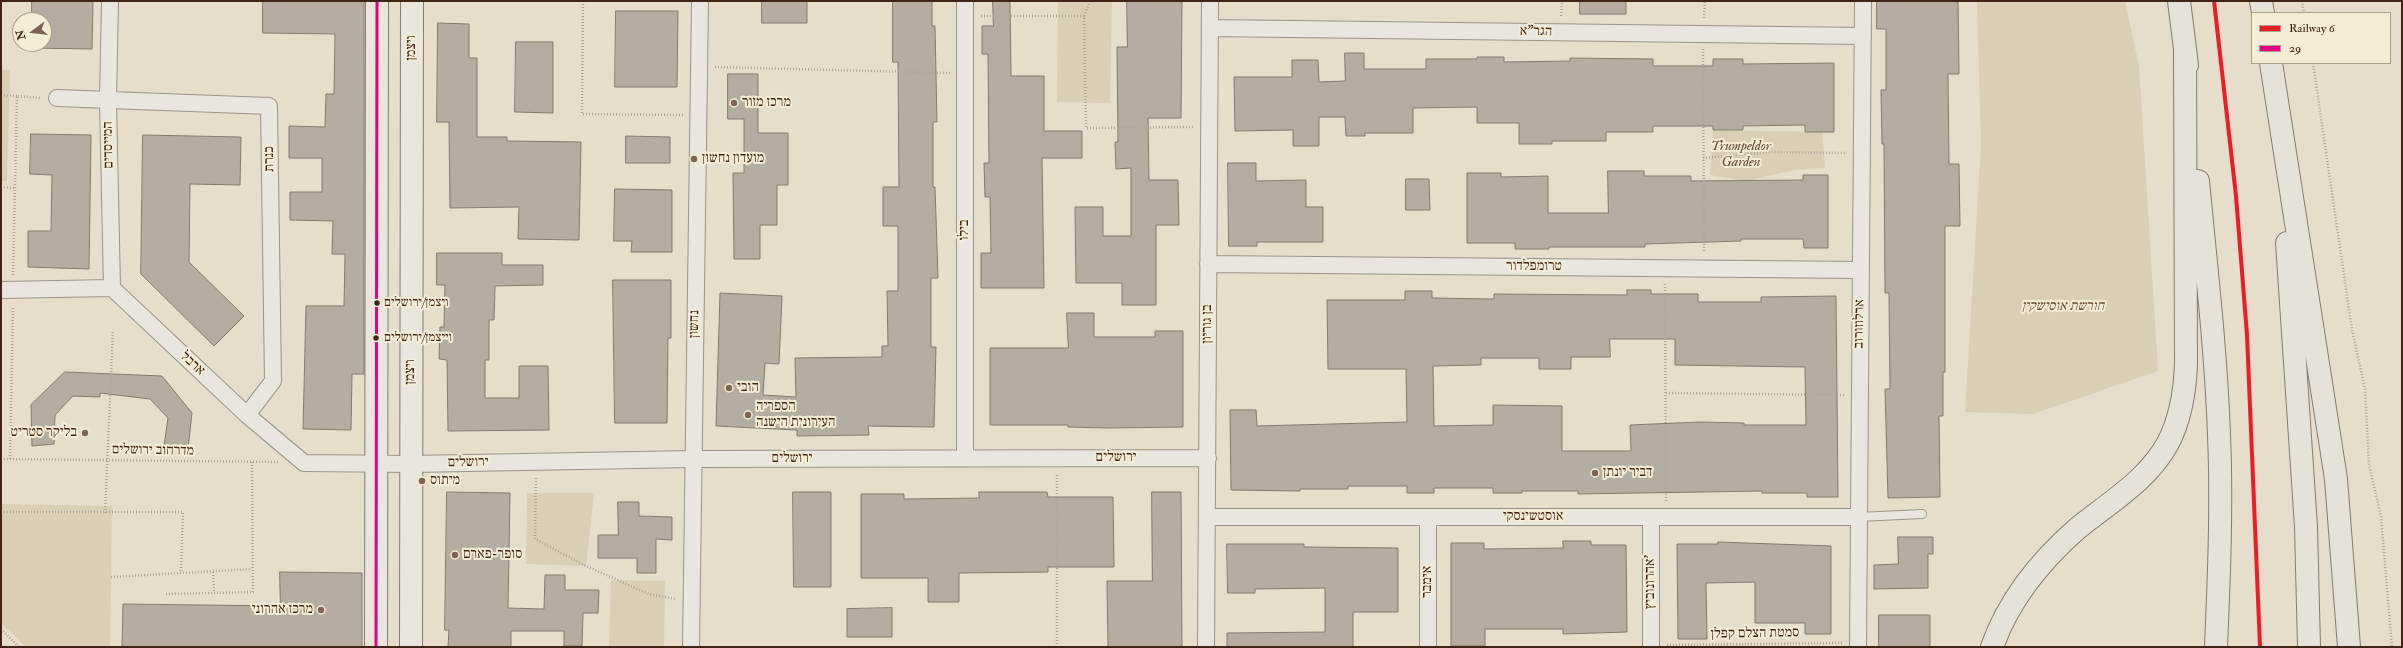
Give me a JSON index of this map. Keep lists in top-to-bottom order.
{
  "streets": {
    "main road": ["ויצמן"],
    "street": [
      "הגר\"א",
      "המייסדים",
      "כנרת",
      "בילו",
      "טרומפלדור",
      "נחשון",
      "בן גוריון",
      "ארלוזורוב",
      "ארבל",
      "ירושלים",
      "אוסטשינסקי",
      "אימבר",
      "אהרונוביץ'"
    ],
    "path": ["מדרחוב ירושלים", "סמטת הצלם קפלן"]
  },
  "crossings": [
    ["הגר\"א", "בן גוריון"],
    ["הגר\"א", "ארלוזורוב"],
    ["ויצמן", "ירושלים"],
    ["המייסדים", "כנרת"],
    ["המייסדים", "ארבל"],
    ["כנרת", "ארבל"],
    ["בילו", "ירושלים"],
    ["טרומפלדור", "בן גוריון"],
    ["טרומפלדור", "ארלוזורוב"],
    ["נחשון", "ירושלים"],
    ["בן גוריון", "ירושלים"],
    ["בן גוריון", "אוסטשינסקי"],
    ["ארלוזורוב", "אוסטשינסקי"],
    ["ארלוזורוב", "סמטת הצלם קפלן"],
    ["ארבל", "מדרחוב ירושלים"],
    ["אוסטשינסקי", "אימבר"],
    ["אוסטשינסקי", "אהרונוביץ'"],
    ["אהרונוביץ'", "סמטת הצלם קפלן"]
  ],
  "parks": ["Trumpeldor Garden", "חורשת אוסישקין"],
  "places": [
    "מרכז מזור",
    "מועדון נחשון",
    "ויצמן/ירושלים",
    "וייצמן/ירושלים",
    "הובי",
    "הספריה העירונית הישנה",
    "בליקר סטריט",
    "דביר יונתן",
    "מיתוס",
    "סופר-פארם",
    "מרכז אהרוני"
  ],
  "lines": ["rail line 6", "transit line 29"],
  "legend": ["Railway 6", "29"],
  "north": "left"
}
